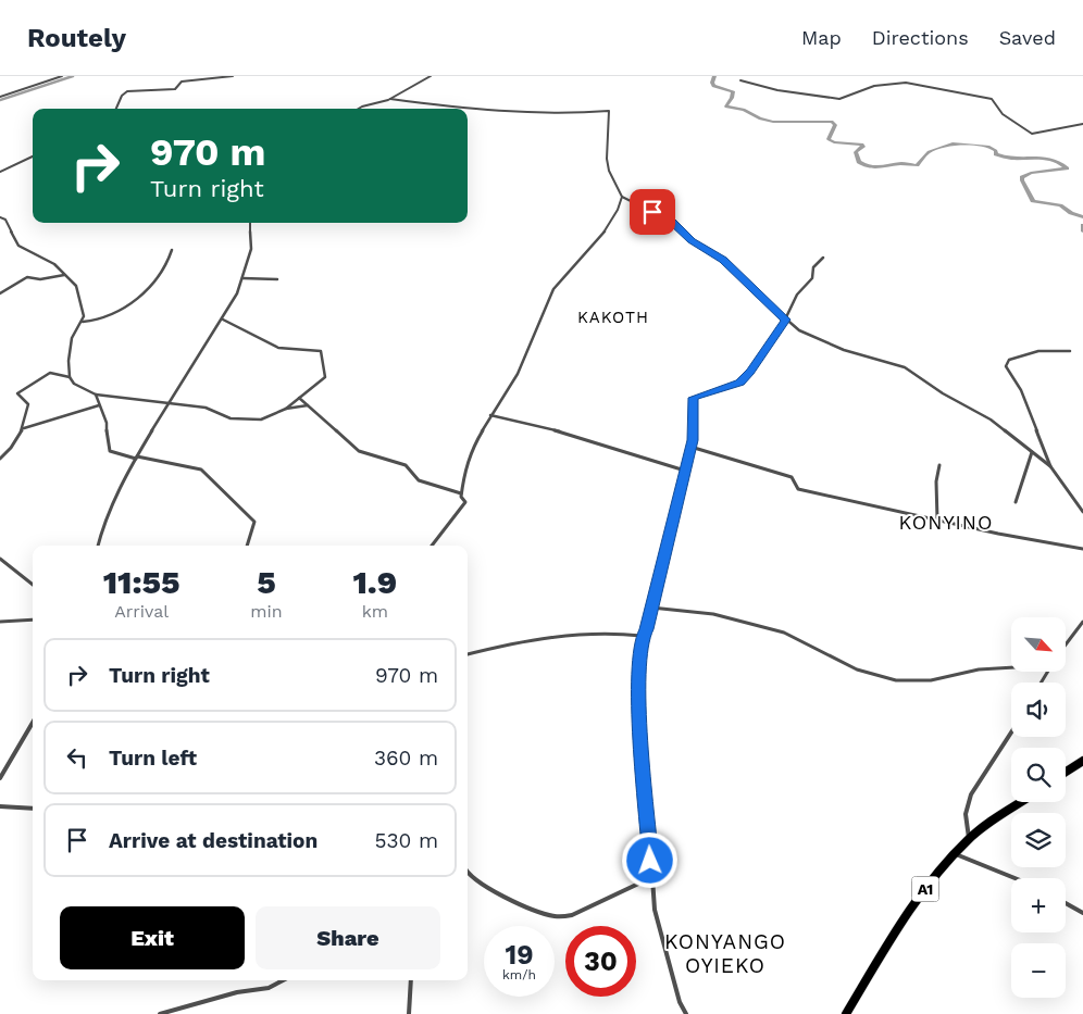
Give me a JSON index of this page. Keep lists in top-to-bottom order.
{
  "streets": {
    "highway": ["A1"]
  },
  "districts": ["KAKOTH", "KONYINO", "KONYANGO OYIEKO"],
  "north": "bottom right",
  "page": {
    "header": "Routely",
    "nav": ["Map", "Directions", "Saved"],
    "turn": ["970 m", "Turn right"],
    "eta": [
      "11:55",
      "Arrival",
      "5",
      "min",
      "1.9",
      "km"
    ],
    "map_buttons": ["+", "−"],
    "list": [
      {
        "name": "Turn right",
        "value": "970 m"
      },
      {
        "name": "Turn left",
        "value": "360 m"
      },
      {
        "name": "Arrive at destination",
        "value": "530 m"
      }
    ],
    "buttons": ["Exit", "Share"],
    "speed": "19 km/h",
    "limit": "30"
  }
}
